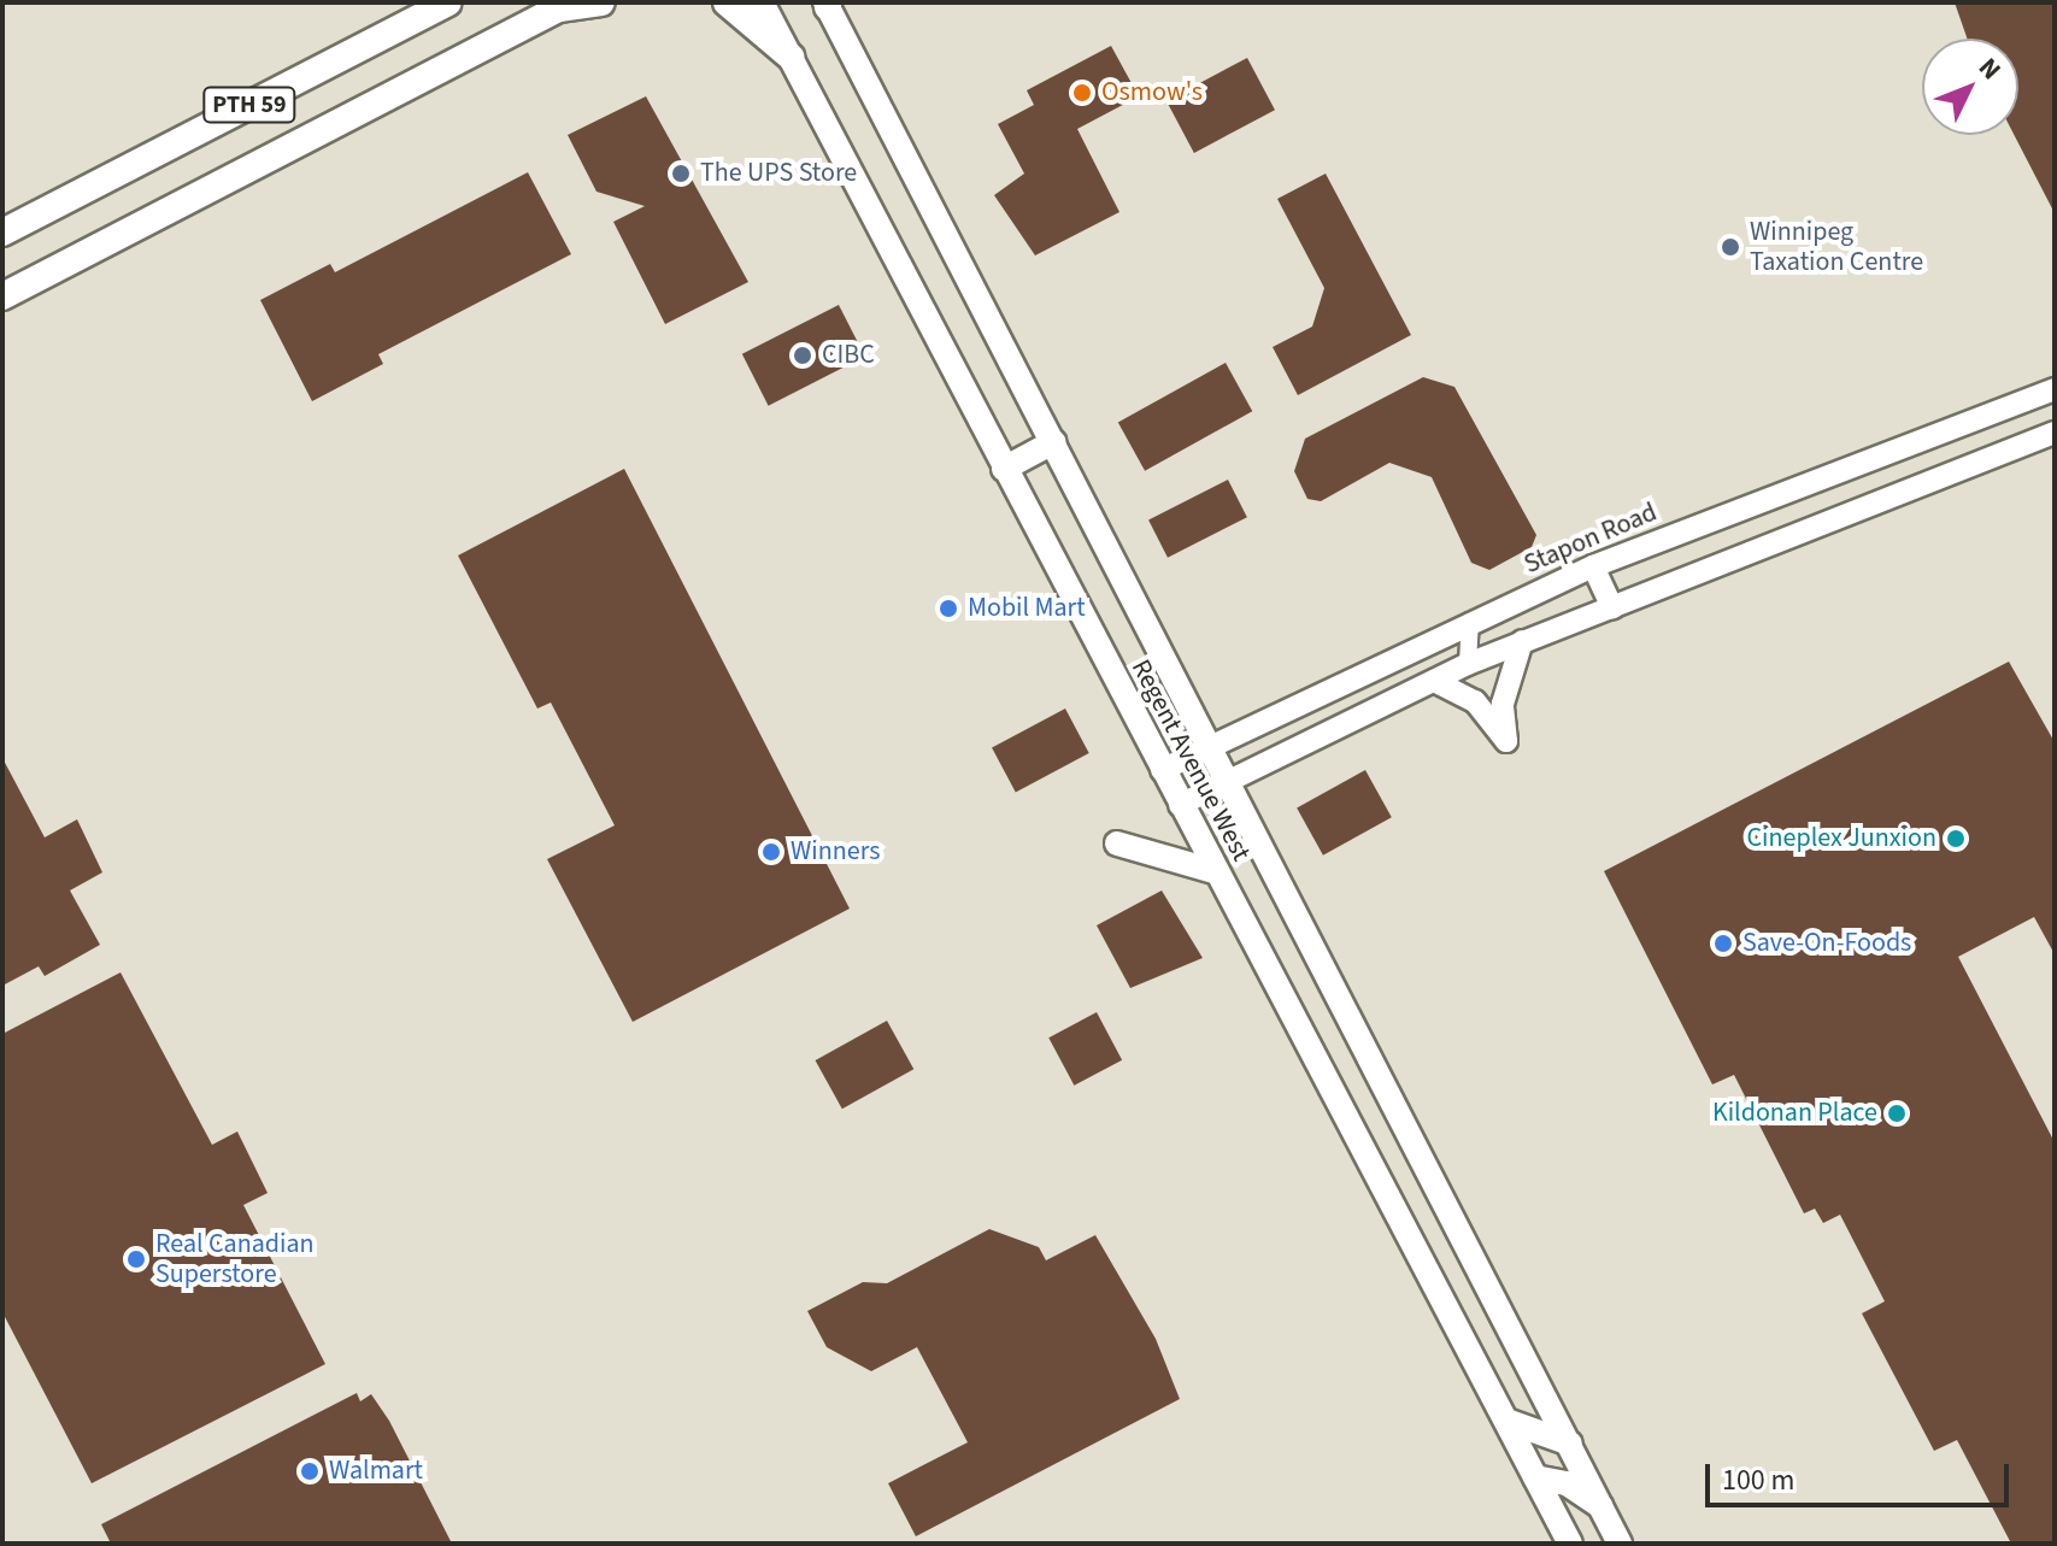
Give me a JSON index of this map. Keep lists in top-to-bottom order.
{
  "streets": {
    "main road": ["PTH 59", "Regent Avenue West"],
    "street": ["Stapon Road"]
  },
  "crossings": [
    ["Stapon Road", "Regent Avenue West"]
  ],
  "places": [
    "Osmow's",
    "The UPS Store",
    "Winnipeg Taxation Centre",
    "CIBC",
    "Mobil Mart",
    "Cineplex Junxion",
    "Winners",
    "Save-On-Foods",
    "Kildonan Place",
    "Real Canadian Superstore",
    "Walmart"
  ],
  "scale_bar": "100 m",
  "north": "top right"
}
